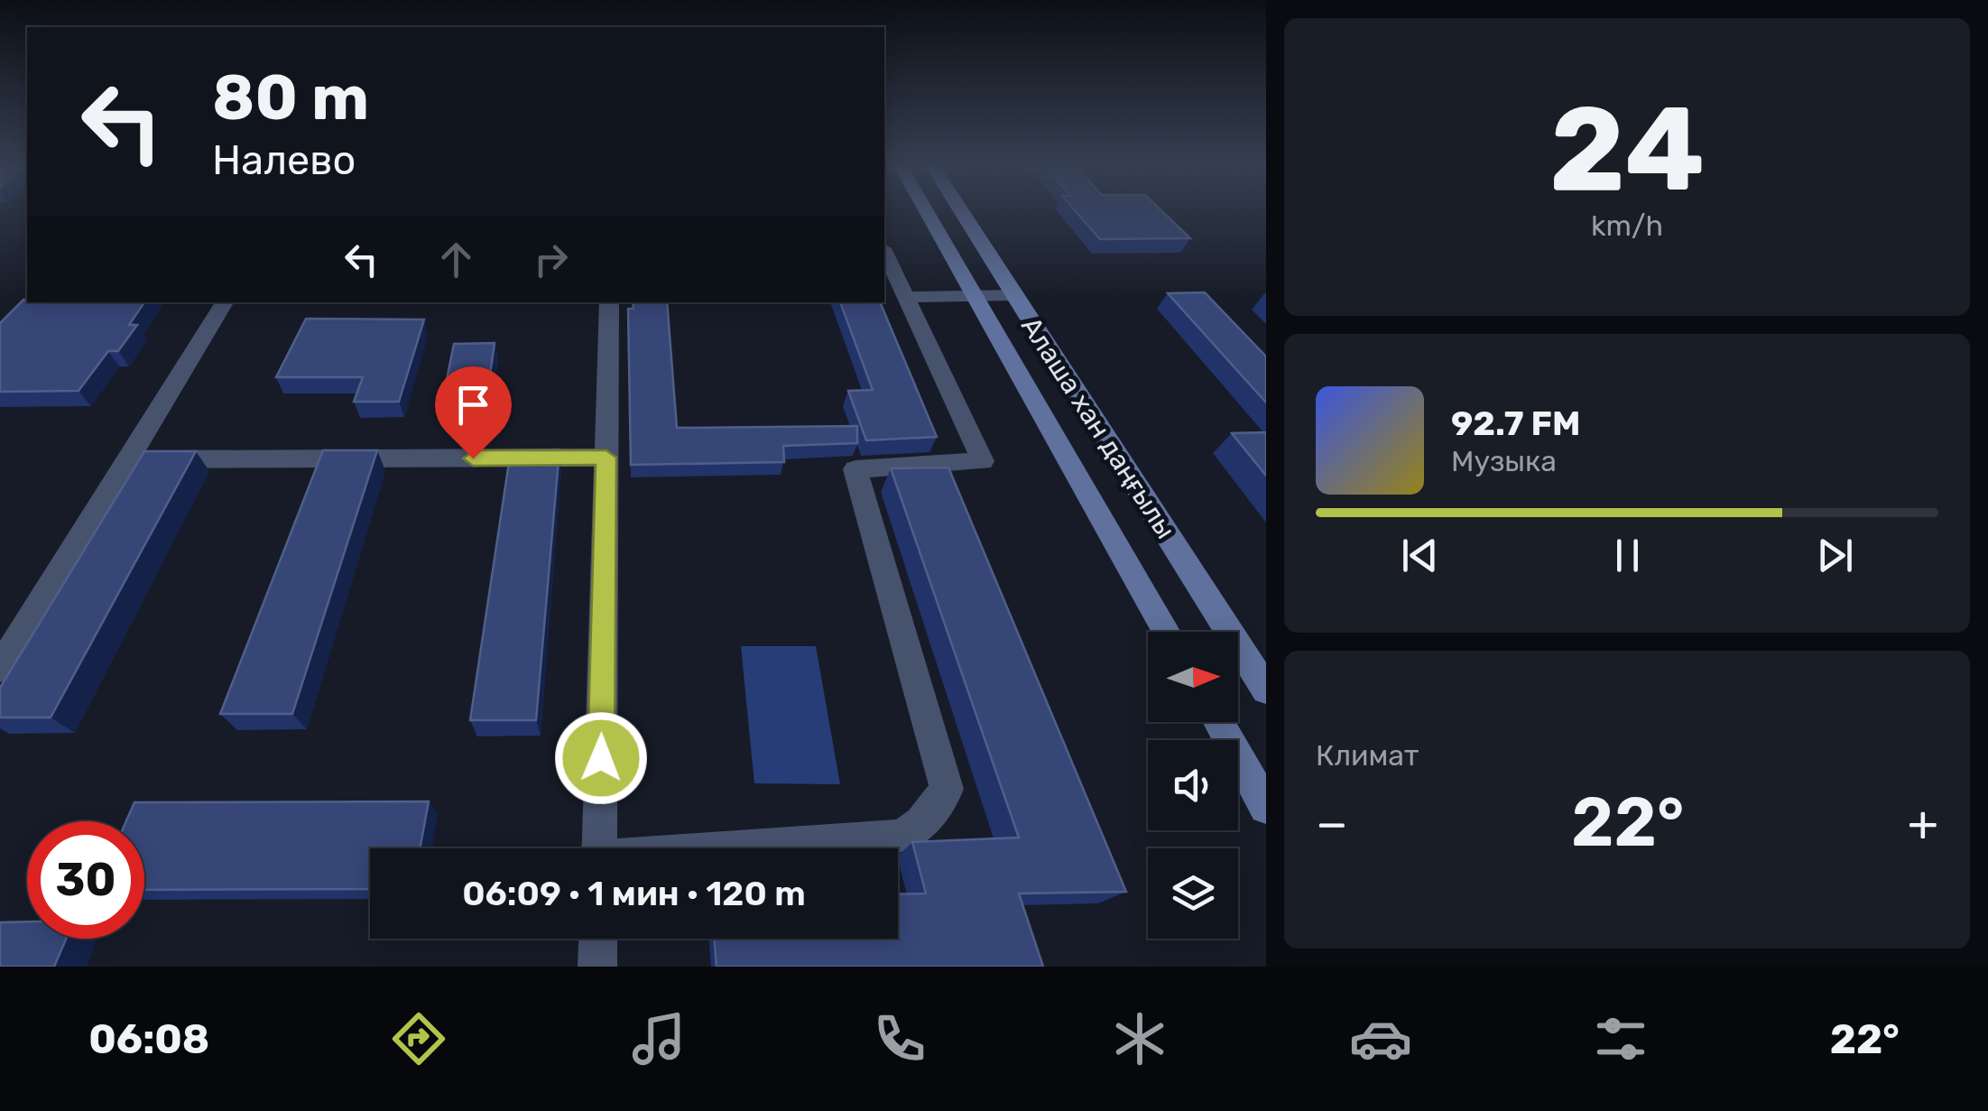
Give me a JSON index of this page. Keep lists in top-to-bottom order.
{
  "streets": {
    "main road": ["Алаша хан даңғылы"]
  },
  "north": "right",
  "page": {
    "tile": [
      ["24", "km/h"],
      "Климат"
    ],
    "turn": ["80 m", "Налево"],
    "song": ["92.7 FM", "Музыка"],
    "heat": ["−", "22°", "+"],
    "limit": "30",
    "trip": "06:09 · 1 мин · 120 m",
    "tabs": ["06:08", "22°"]
  }
}
